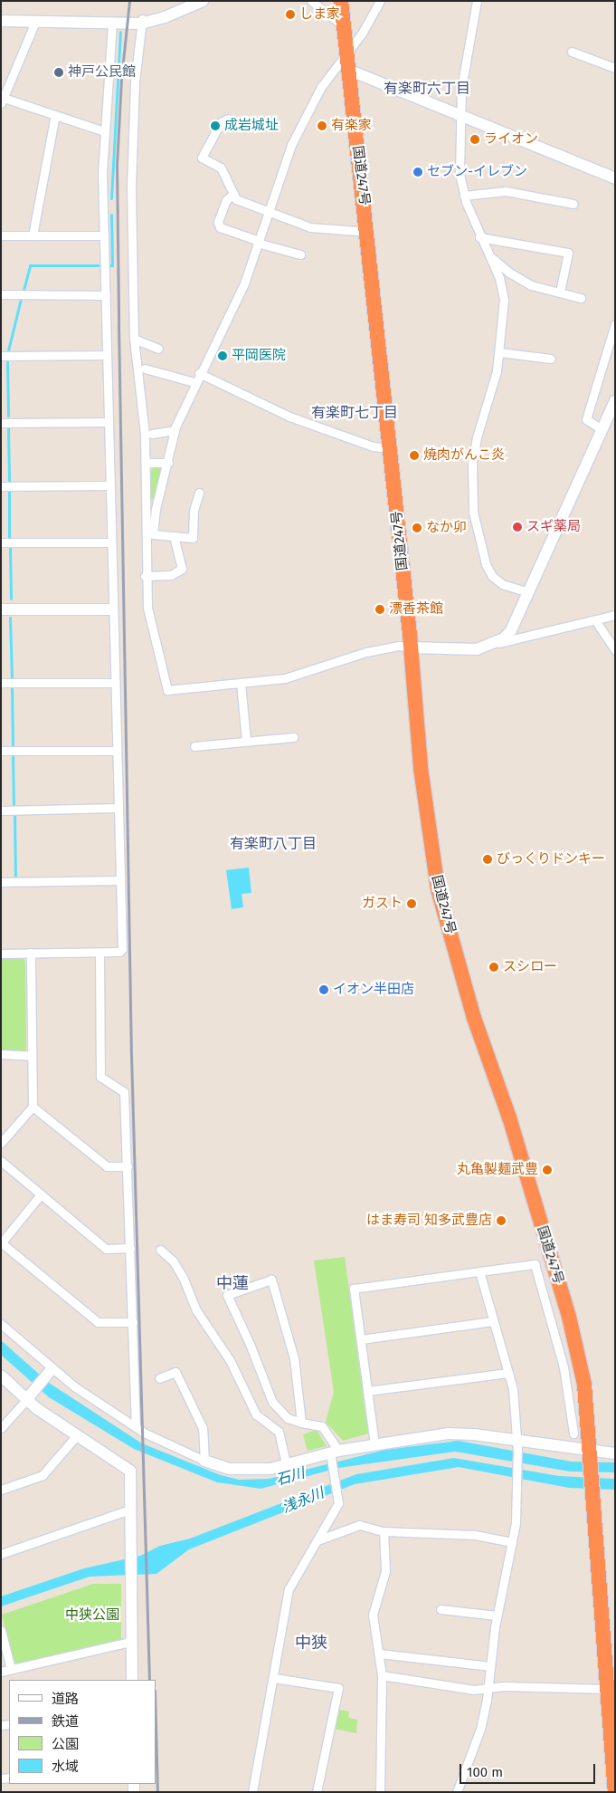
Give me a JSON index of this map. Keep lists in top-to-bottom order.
{
  "streets": {
    "highway": ["国道247号"]
  },
  "districts": [
    "有楽町六丁目",
    "有楽町七丁目",
    "有楽町八丁目",
    "中蓮",
    "中狭"
  ],
  "water": ["石川", "浅永川"],
  "parks": ["中狭公園"],
  "places": [
    "しま家",
    "神戸公民館",
    "成岩城址",
    "有楽家",
    "ライオン",
    "セブン-イレブン",
    "平岡医院",
    "焼肉がんこ炎",
    "スギ薬局",
    "なか卯",
    "漂香茶館",
    "びっくりドンキー",
    "ガスト",
    "スシロー",
    "イオン半田店",
    "丸亀製麺武豊",
    "はま寿司 知多武豊店"
  ],
  "legend": [
    "道路",
    "鉄道",
    "公園",
    "水域"
  ],
  "scale_bar": "100 m"
}
